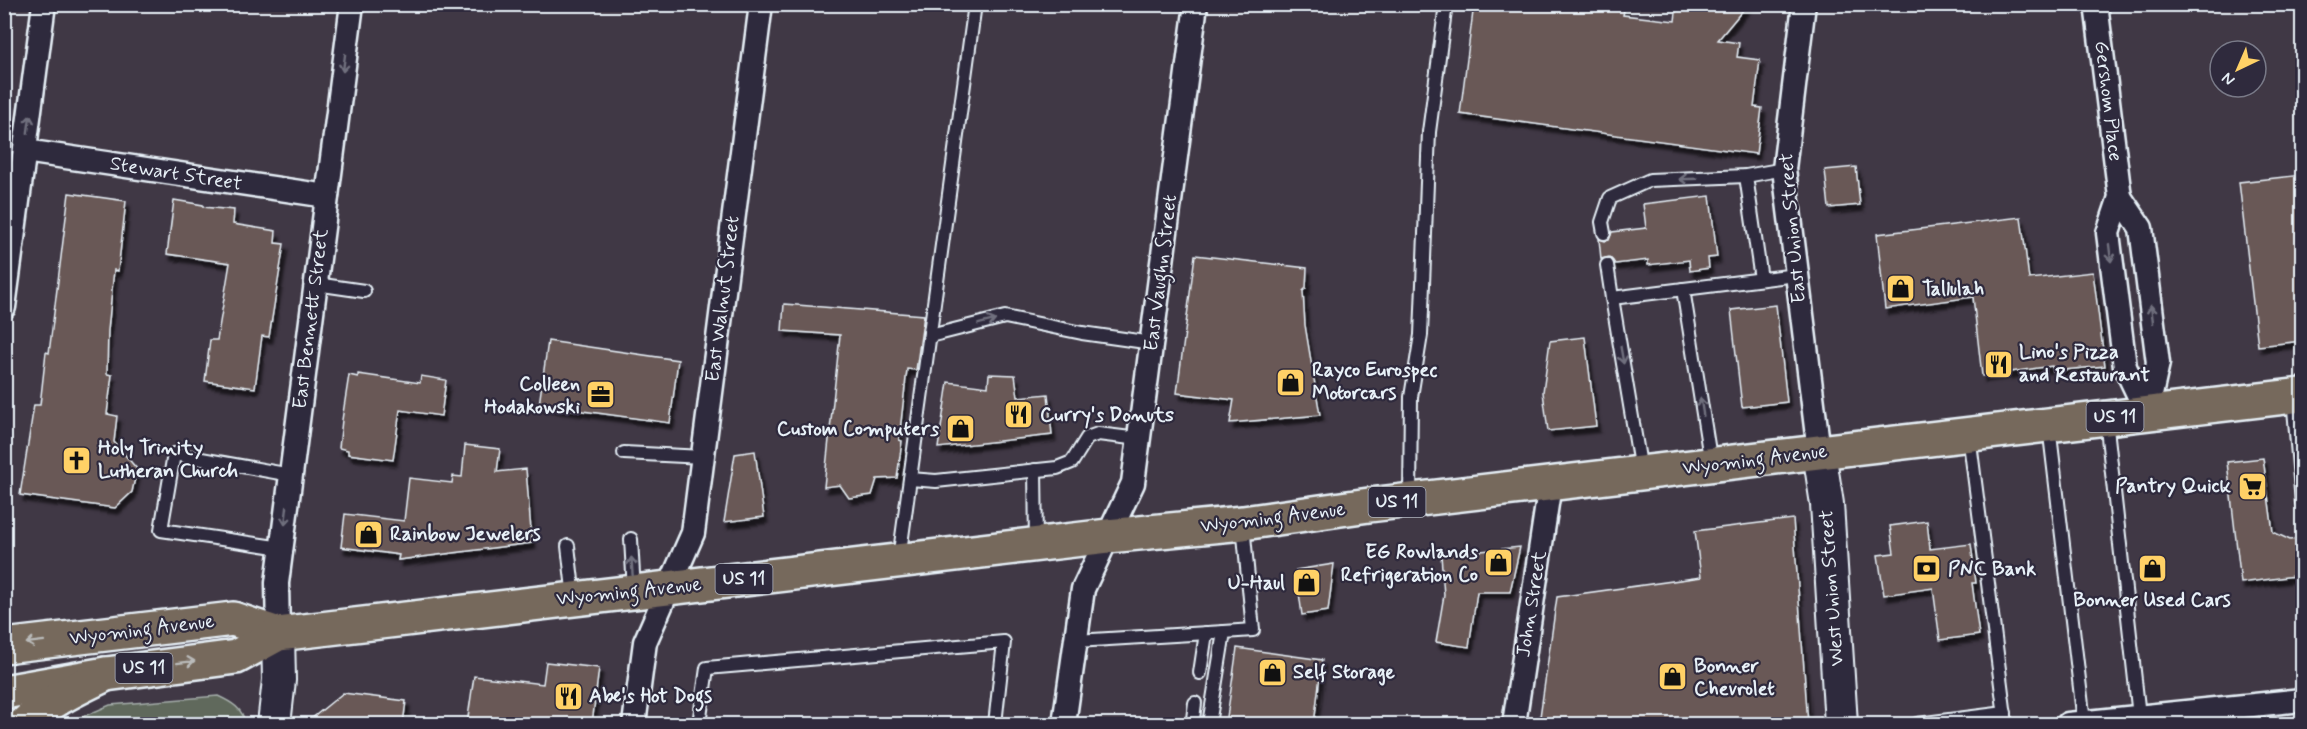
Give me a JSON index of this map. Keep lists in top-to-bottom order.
{
  "streets": {
    "main road": ["US 11", "Wyoming Avenue", "West Union Street"],
    "street": [
      "Gershom Place",
      "Stewart Street",
      "East Union Street",
      "East Vaughn Street",
      "East Walnut Street",
      "East Bennett Street",
      "John Street"
    ]
  },
  "crossings": [
    ["Gershom Place", "Wyoming Avenue"],
    ["Stewart Street", "East Bennett Street"],
    ["East Union Street", "Wyoming Avenue"],
    ["East Union Street", "West Union Street"],
    ["East Vaughn Street", "Wyoming Avenue"],
    ["East Walnut Street", "Wyoming Avenue"],
    ["East Bennett Street", "Wyoming Avenue"],
    ["Wyoming Avenue", "West Union Street"],
    ["Wyoming Avenue", "John Street"]
  ],
  "one_way": ["East Bennett Street"],
  "places": {
    "shop": [
      "Tallulah",
      "Rayco Eurospec Motorcars",
      "Custom Computers",
      "Rainbow Jewelers",
      "EG Rowlands Refrigeration Co",
      "Bonner Used Cars",
      "U-Haul",
      "Self Storage",
      "Bonner Chevrolet"
    ],
    "restaurant": ["Lino's Pizza and Restaurant", "Curry's Donuts", "Abe's Hot Dogs"],
    "office": ["Colleen Hodakowski"],
    "church": ["Holy Trinity Lutheran Church"],
    "supermarket": ["Pantry Quick"],
    "bank": ["PNC Bank"]
  },
  "north": "bottom left"
}
